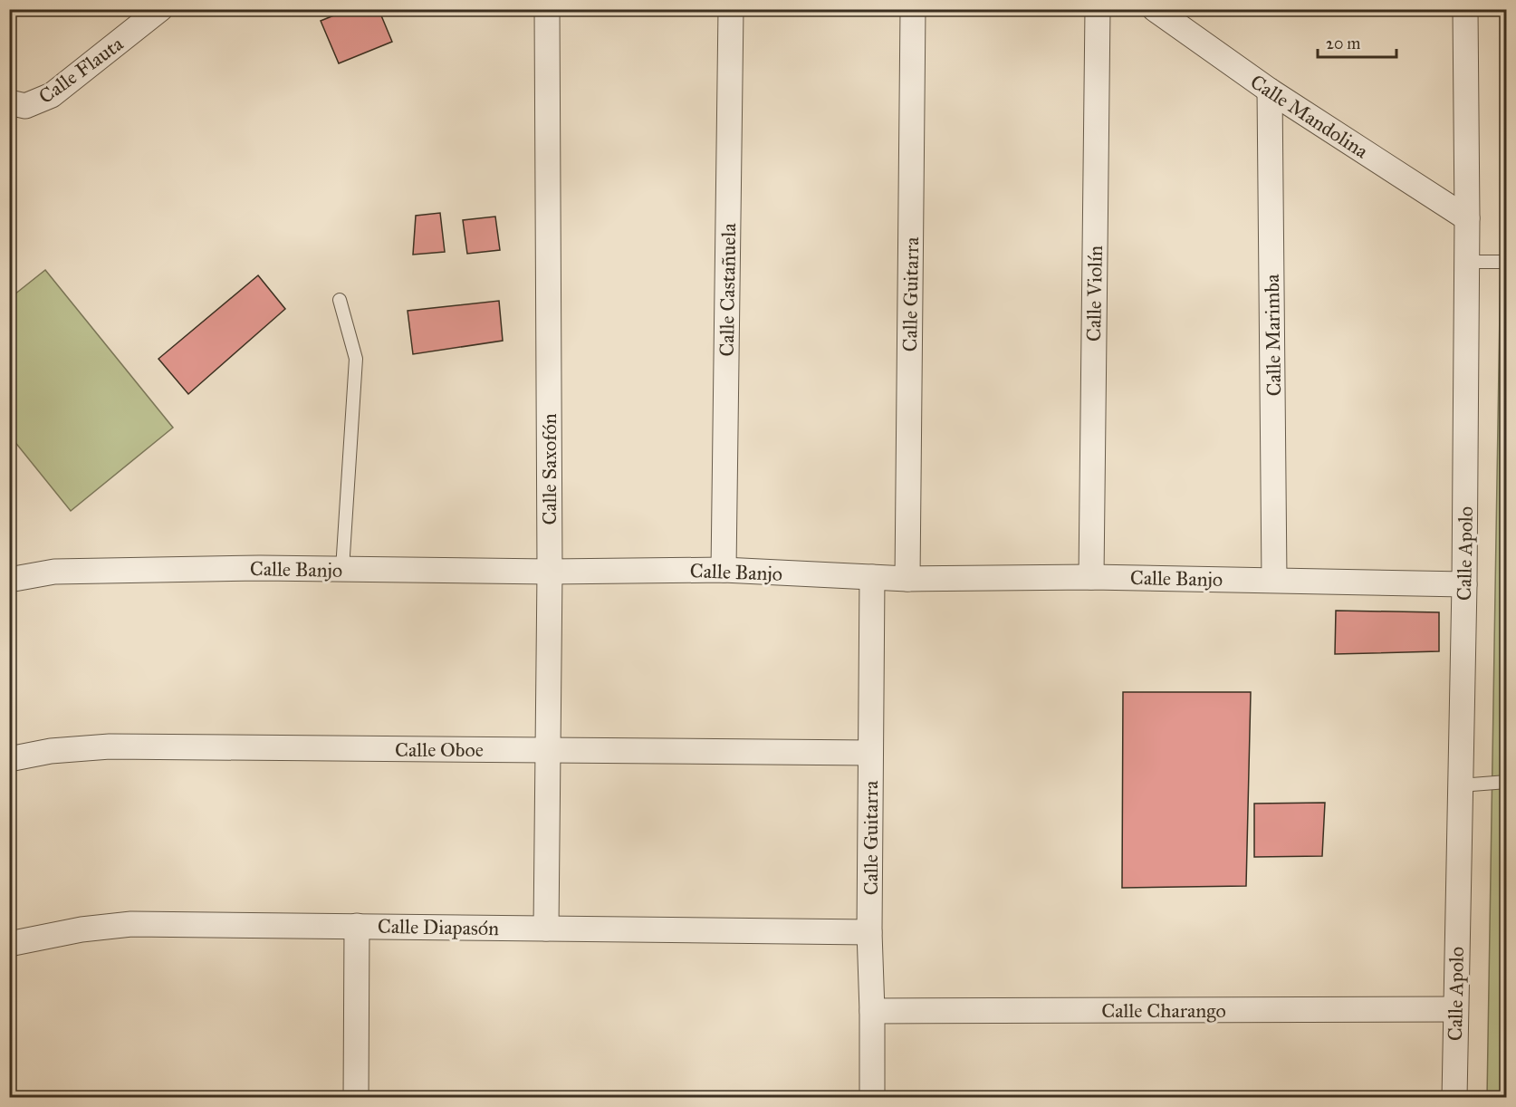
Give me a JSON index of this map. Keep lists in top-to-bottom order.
{
  "streets": {
    "street": [
      "Calle Flauta",
      "Calle Mandolina",
      "Calle Castañuela",
      "Calle Violín",
      "Calle Guitarra",
      "Calle Marimba",
      "Calle Saxofón",
      "Calle Apolo",
      "Calle Banjo",
      "Calle Oboe",
      "Calle Diapasón",
      "Calle Charango"
    ]
  },
  "crossings": [
    ["Calle Mandolina", "Calle Marimba"],
    ["Calle Mandolina", "Calle Apolo"],
    ["Calle Castañuela", "Calle Banjo"],
    ["Calle Violín", "Calle Banjo"],
    ["Calle Guitarra", "Calle Banjo"],
    ["Calle Guitarra", "Calle Oboe"],
    ["Calle Guitarra", "Calle Diapasón"],
    ["Calle Guitarra", "Calle Charango"],
    ["Calle Marimba", "Calle Banjo"],
    ["Calle Saxofón", "Calle Banjo"],
    ["Calle Saxofón", "Calle Oboe"],
    ["Calle Saxofón", "Calle Diapasón"],
    ["Calle Apolo", "Calle Banjo"],
    ["Calle Apolo", "Calle Charango"]
  ],
  "scale_bar": "20 m"
}
